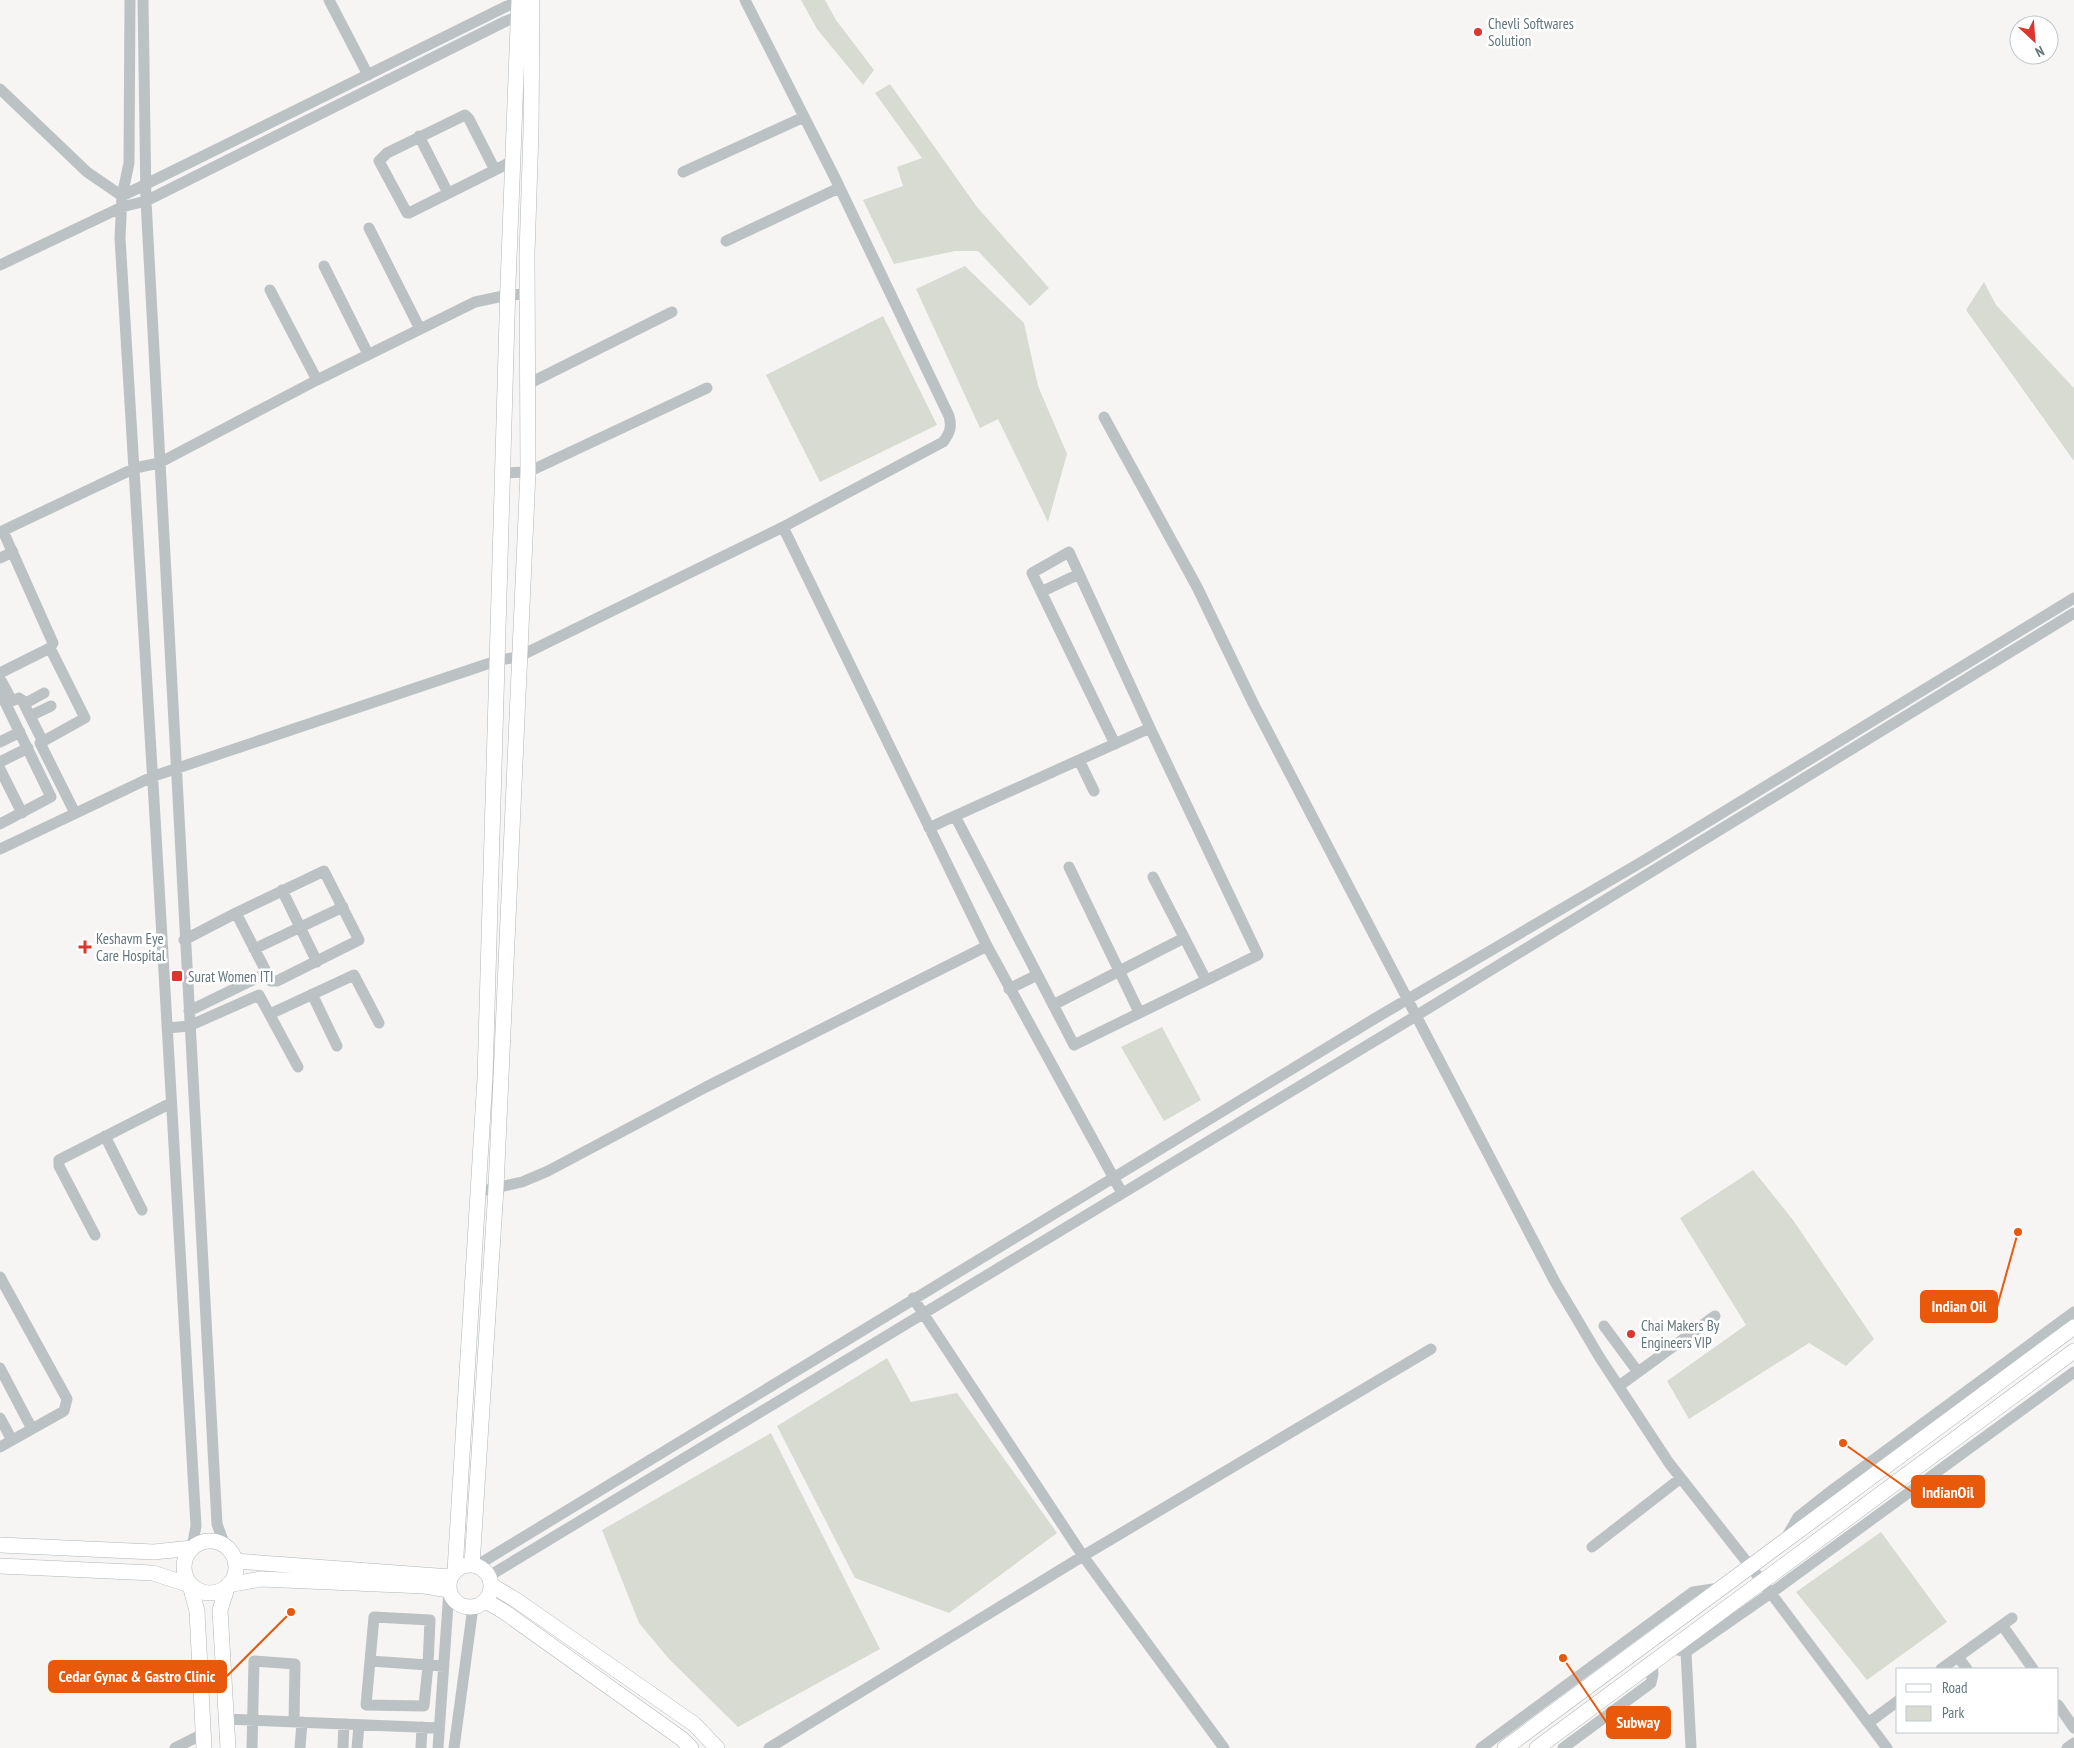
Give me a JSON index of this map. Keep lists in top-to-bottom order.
{
  "places": {
    "other": [
      "Chevli Softwares Solution",
      "Indian Oil",
      "Chai Makers By Engineers VIP",
      "IndianOil",
      "Cedar Gynac & Gastro Clinic",
      "Subway"
    ],
    "health": ["Keshavm Eye Care Hospital"],
    "transit": ["Surat Women ITI"]
  },
  "legend": ["Road", "Park"],
  "north": "bottom right"
}
